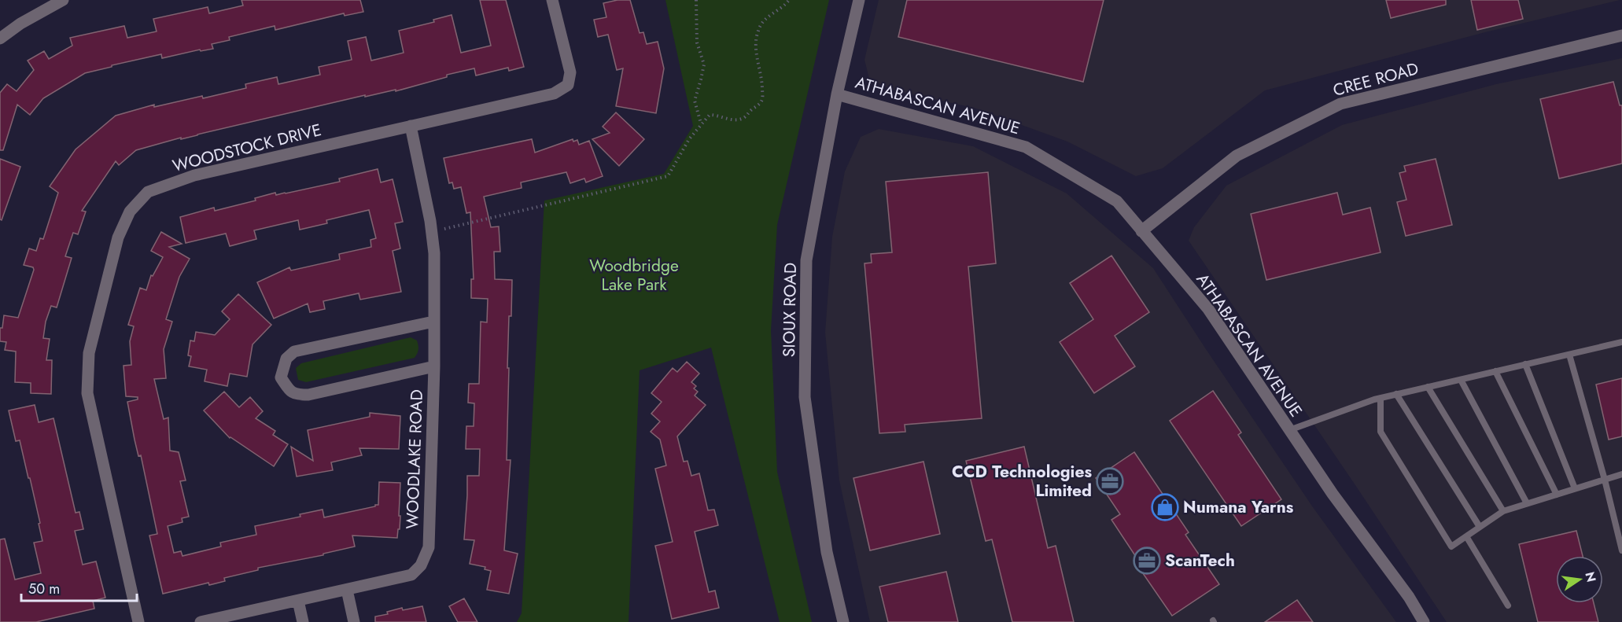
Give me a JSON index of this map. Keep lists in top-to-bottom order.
{
  "streets": {
    "street": [
      "CREE ROAD",
      "ATHABASCAN AVENUE",
      "WOODSTOCK DRIVE",
      "SIOUX ROAD",
      "WOODLAKE ROAD"
    ]
  },
  "crossings": [
    ["CREE ROAD", "ATHABASCAN AVENUE"],
    ["ATHABASCAN AVENUE", "SIOUX ROAD"],
    ["WOODSTOCK DRIVE", "WOODLAKE ROAD"]
  ],
  "parks": ["Woodbridge Lake Park"],
  "places": {
    "office": ["CCD Technologies Limited", "ScanTech"],
    "shop": ["Numana Yarns"]
  },
  "scale_bar": "50 m",
  "north": "right"
}
